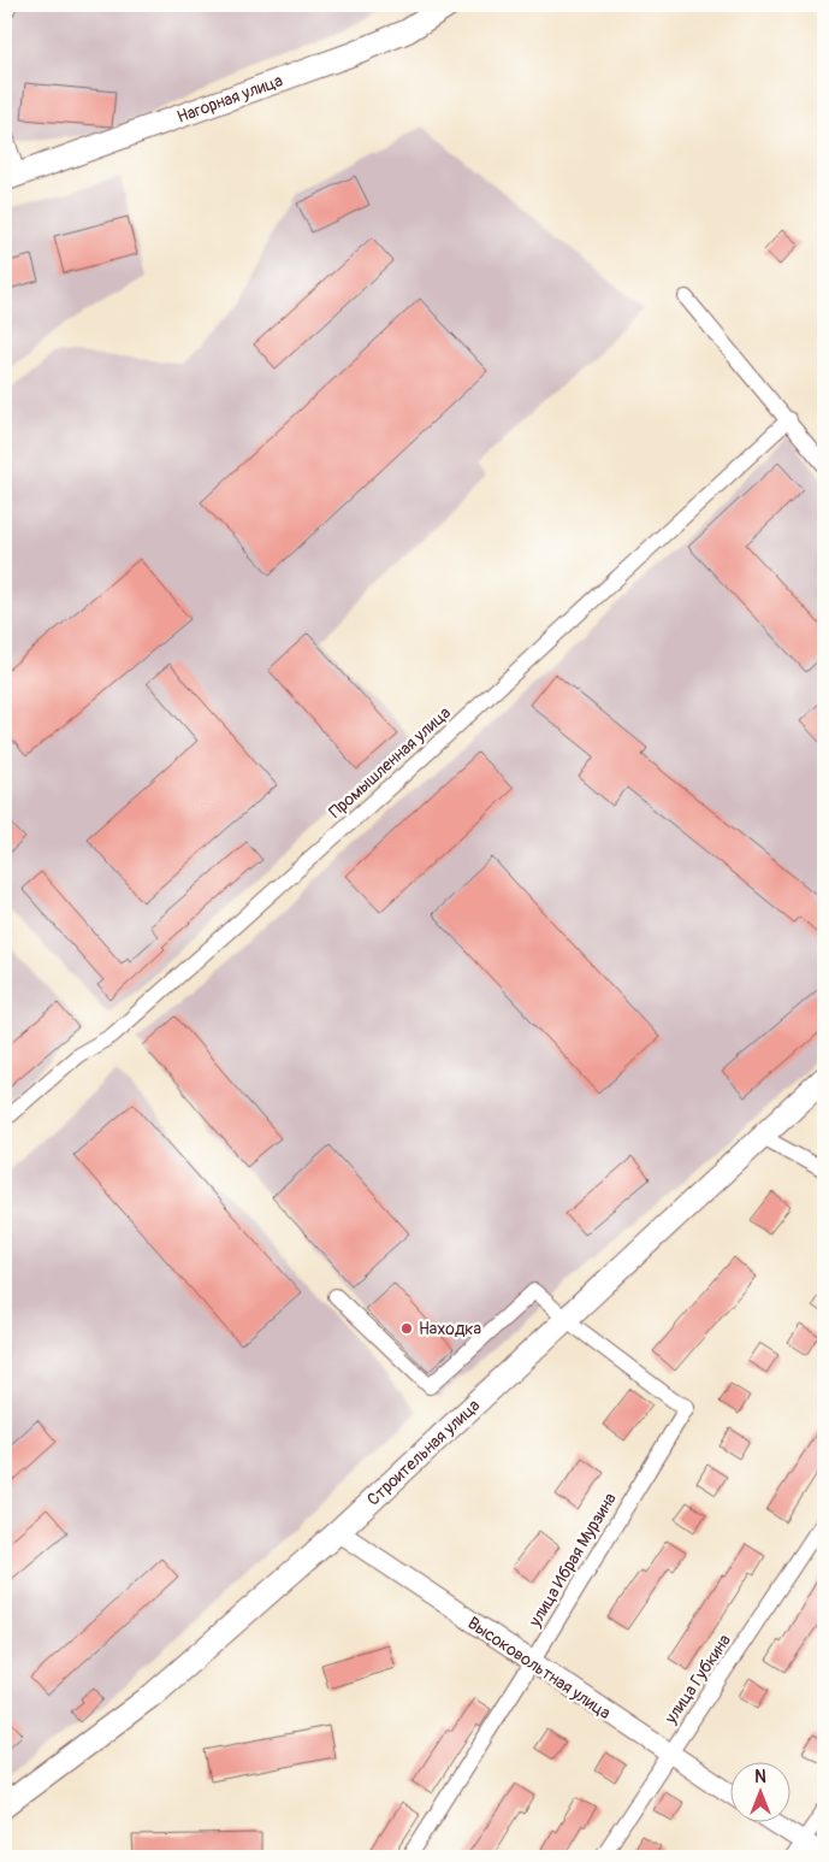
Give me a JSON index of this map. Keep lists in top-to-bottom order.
{
  "streets": {
    "main road": ["Нагорная улица", "Строительная улица"],
    "street": [
      "Промышленная улица",
      "улица Ибрая Мурзина",
      "Высоковольтная улица",
      "улица Губкина"
    ]
  },
  "crossings": [
    ["Строительная улица", "улица Ибрая Мурзина"],
    ["Строительная улица", "Высоковольтная улица"],
    ["улица Ибрая Мурзина", "Высоковольтная улица"],
    ["Высоковольтная улица", "улица Губкина"]
  ],
  "places": ["Находка"],
  "north": "top"
}
